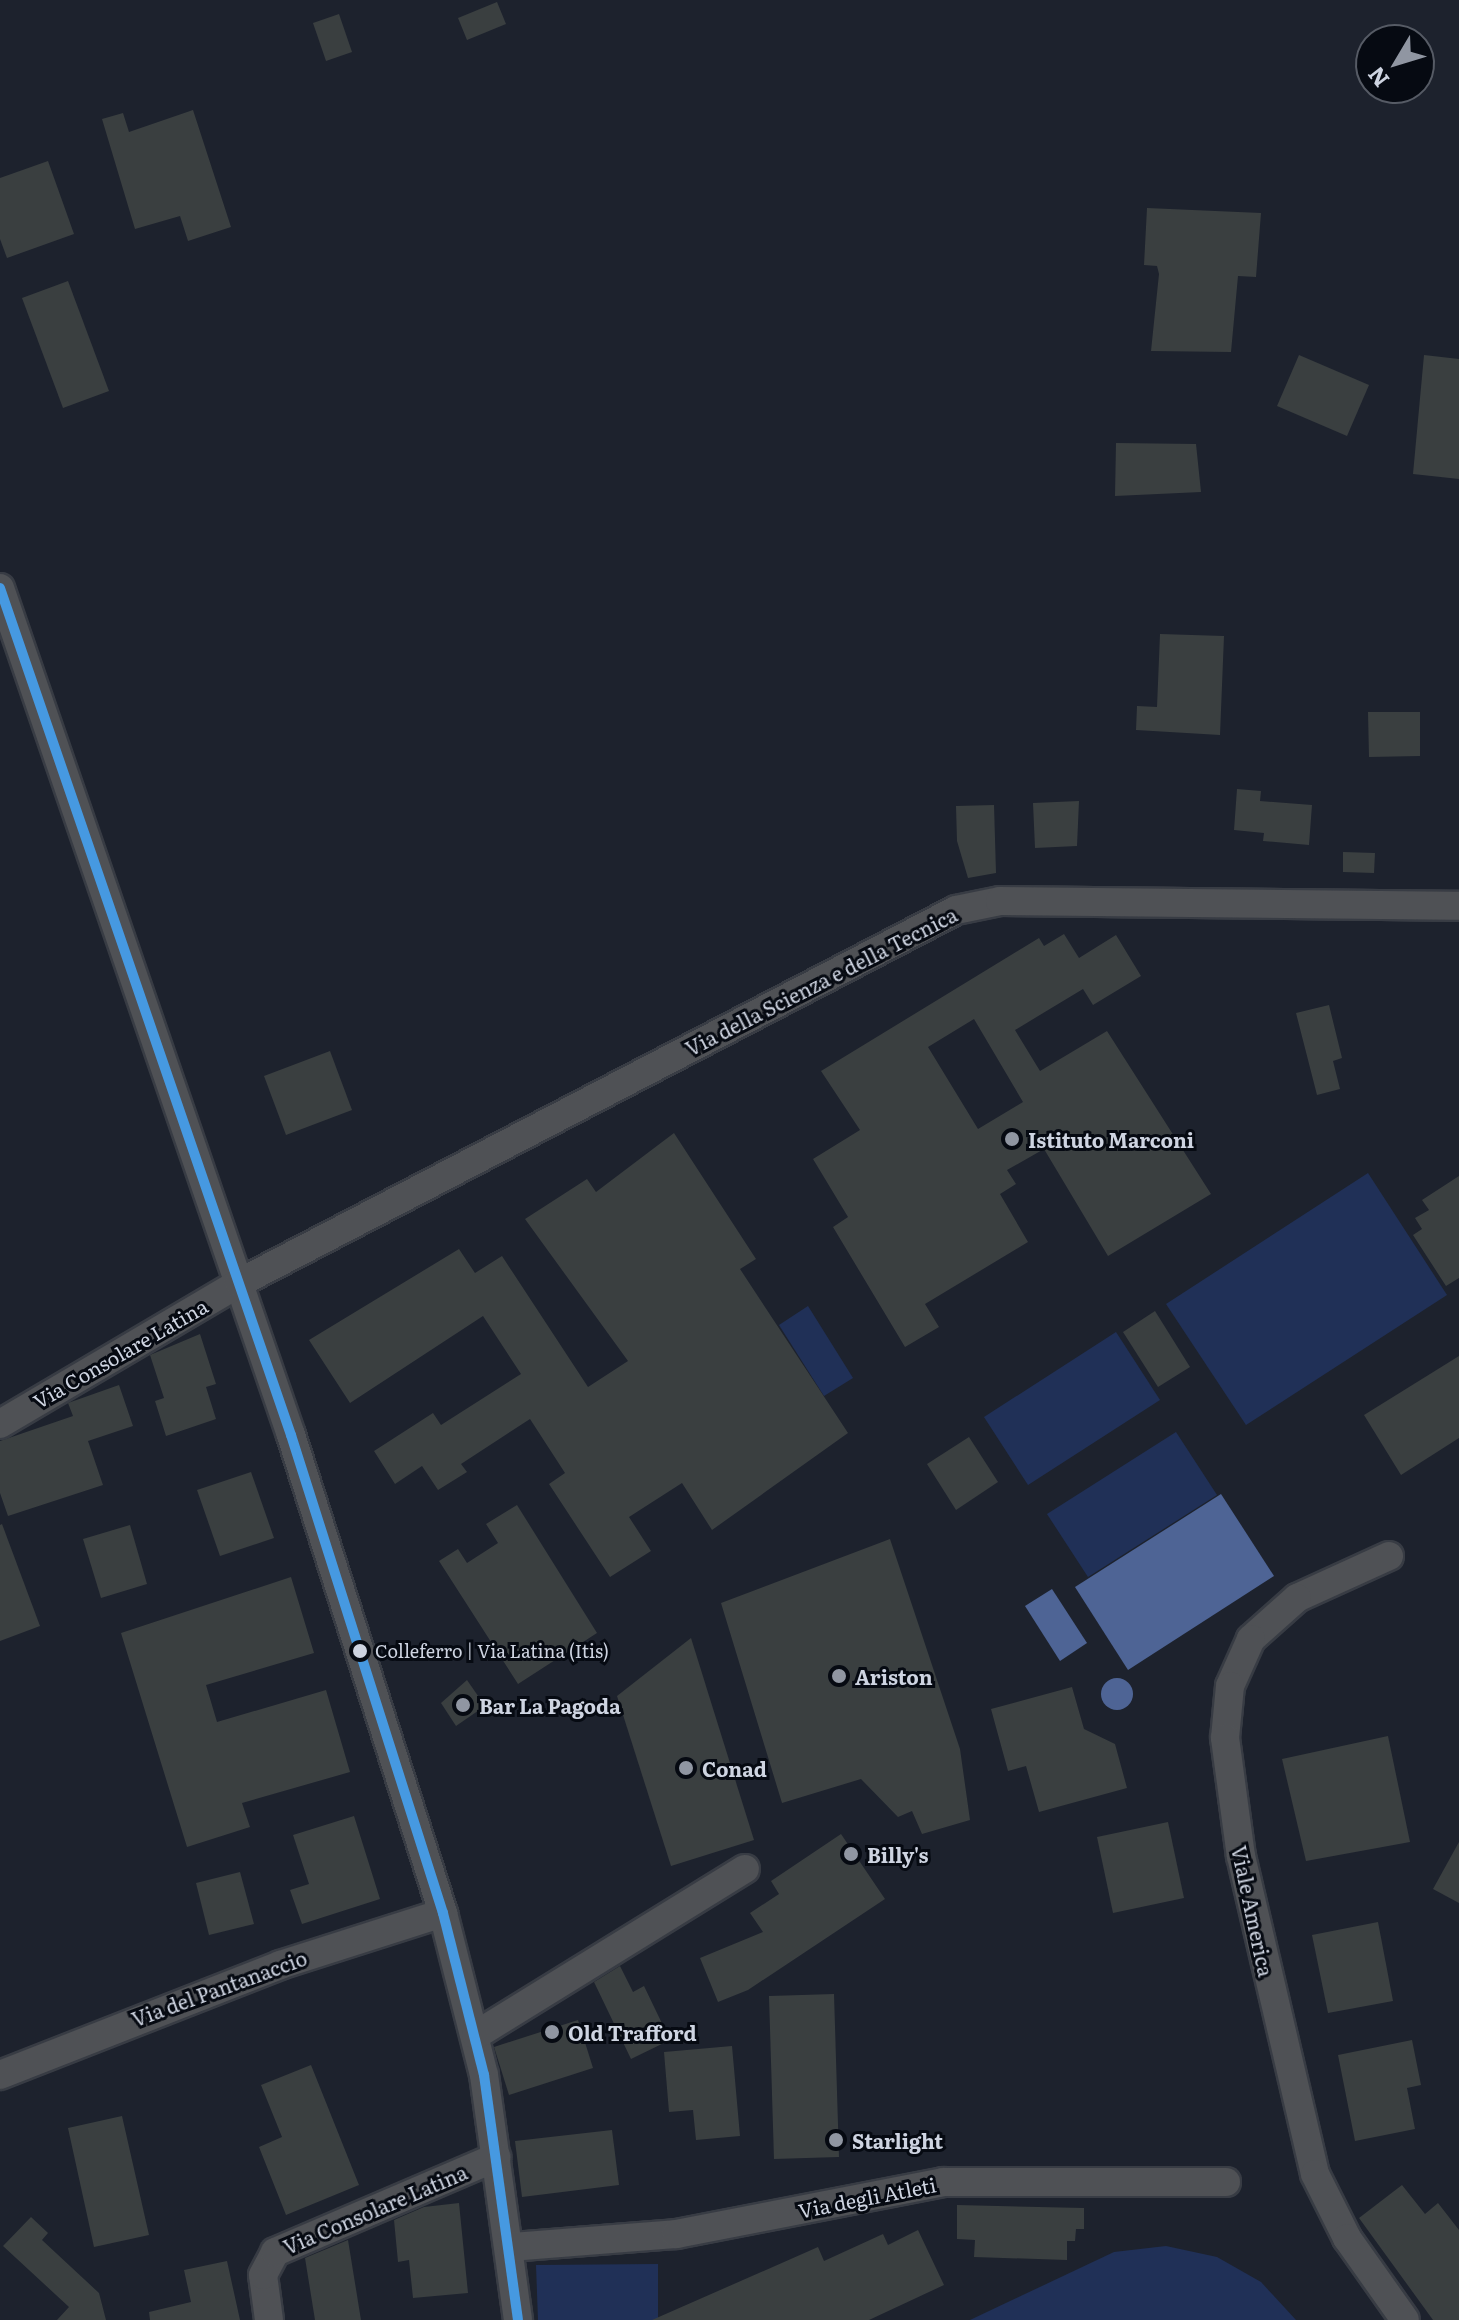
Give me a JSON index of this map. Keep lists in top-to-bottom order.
{
  "streets": {
    "street": [
      "Via della Scienza e della Tecnica",
      "Via Consolare Latina",
      "Viale America",
      "Via del Pantanaccio",
      "Via degli Atleti"
    ]
  },
  "crossings": [
    ["Via della Scienza e della Tecnica", "Via Consolare Latina"],
    ["Via Consolare Latina", "Via del Pantanaccio"],
    ["Via Consolare Latina", "Via degli Atleti"]
  ],
  "places": [
    "Istituto Marconi",
    "Colleferro | Via Latina (Itis)",
    "Ariston",
    "Bar La Pagoda",
    "Conad",
    "Billy's",
    "Old Trafford",
    "Starlight"
  ],
  "north": "bottom left"
}
